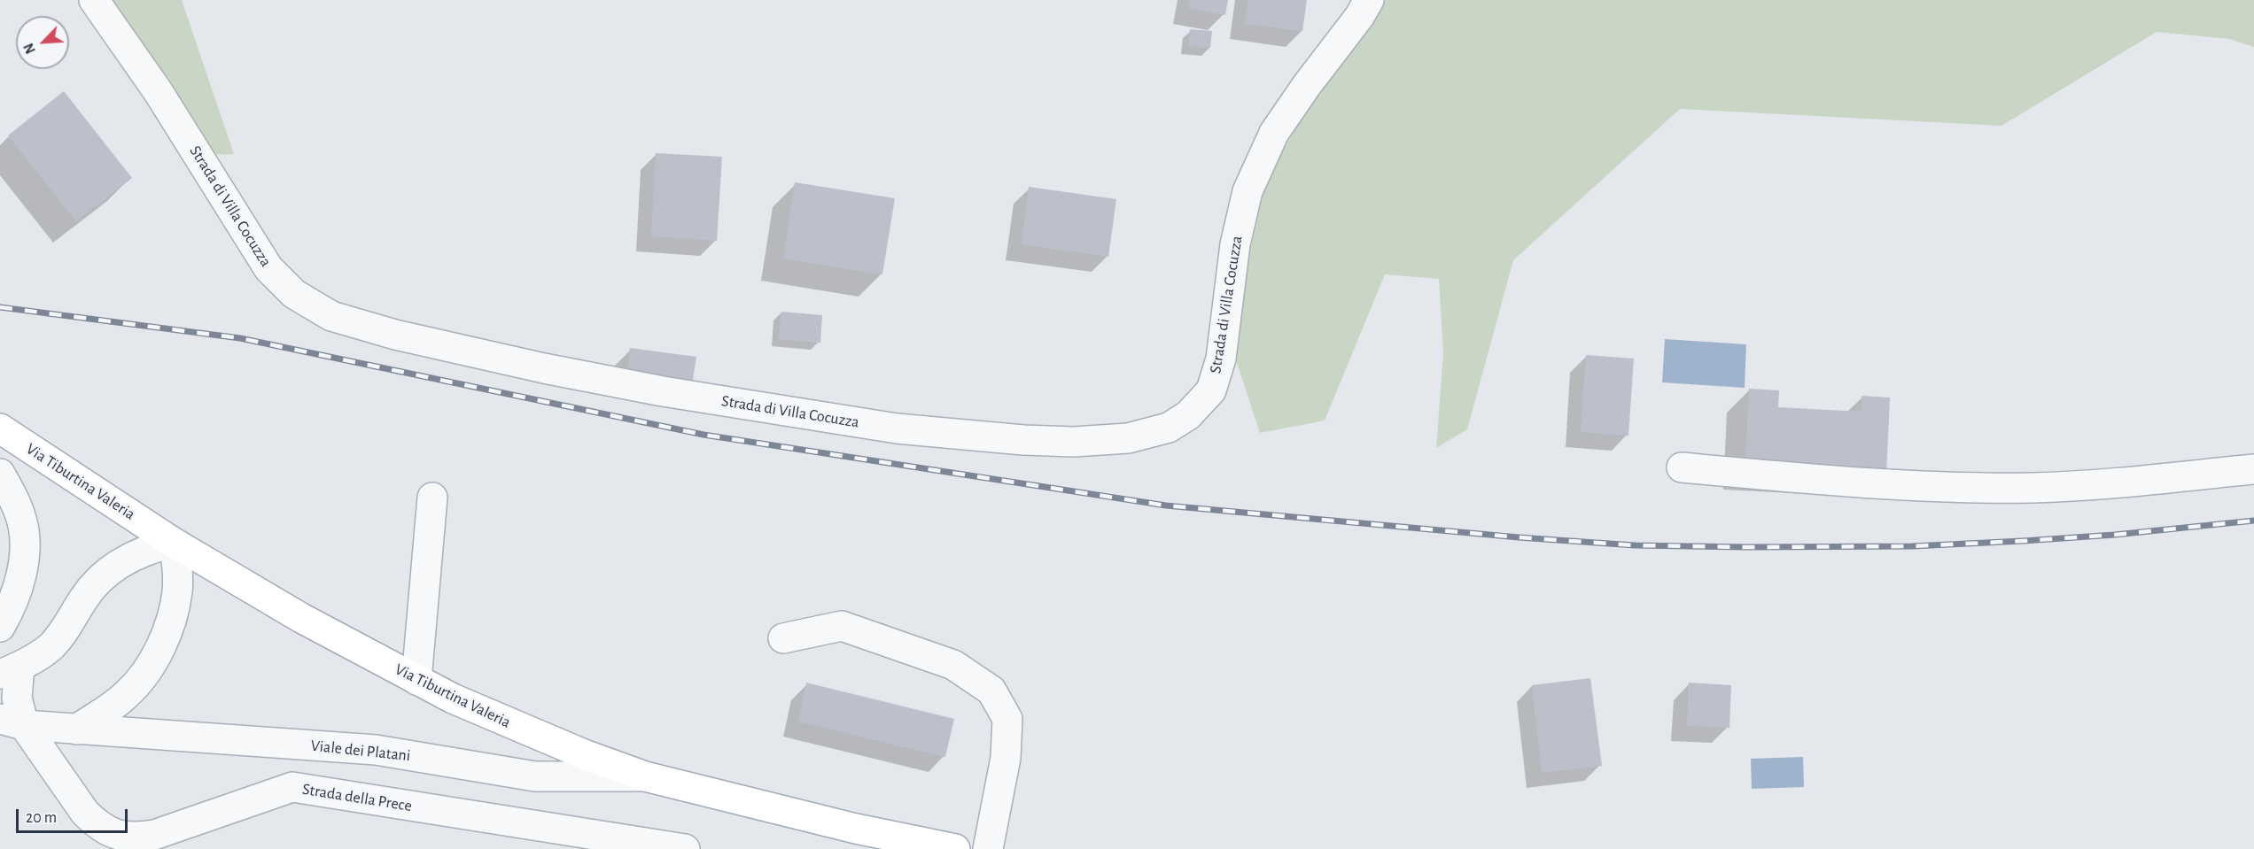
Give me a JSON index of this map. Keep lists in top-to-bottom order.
{
  "streets": {
    "main road": ["Via Tiburtina Valeria"],
    "street": ["Strada di Villa Cocuzza", "Viale dei Platani", "Strada della Prece"]
  },
  "crossings": [
    ["Via Tiburtina Valeria", "Viale dei Platani"],
    ["Viale dei Platani", "Strada della Prece"]
  ],
  "scale_bar": "20 m",
  "north": "bottom left"
}
